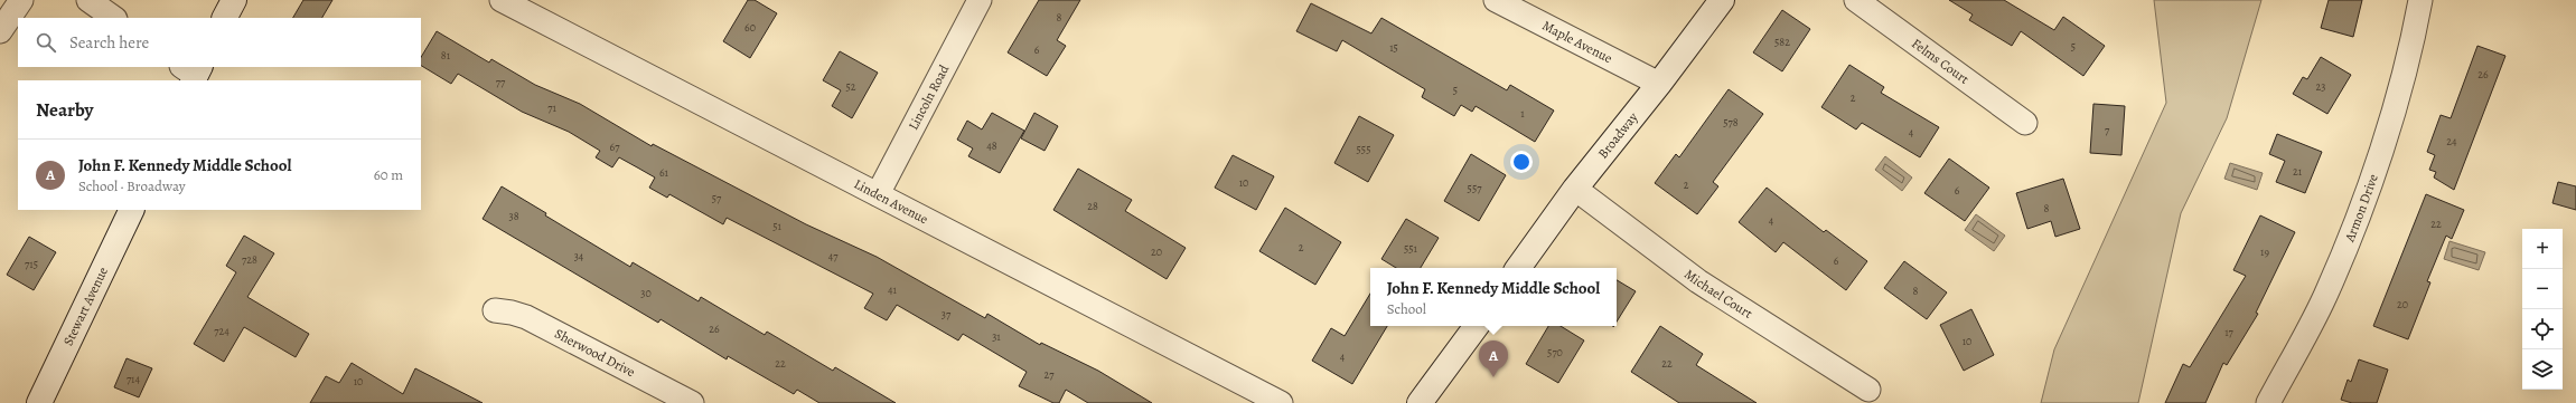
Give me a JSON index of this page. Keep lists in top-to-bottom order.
{
  "streets": {
    "main road": ["Broadway", "Stewart Avenue"],
    "street": [
      "Maple Avenue",
      "Felms Court",
      "Lincoln Road",
      "Linden Avenue",
      "Armon Drive",
      "Michael Court",
      "Sherwood Drive"
    ]
  },
  "crossings": [
    ["Maple Avenue", "Broadway"],
    ["Lincoln Road", "Linden Avenue"],
    ["Broadway", "Michael Court"]
  ],
  "house_numbers": [
    "8",
    "60",
    "582",
    "5",
    "15",
    "6",
    "81",
    "26",
    "77",
    "52",
    "23",
    "5",
    "2",
    "71",
    "1",
    "578",
    "7",
    "4",
    "24",
    "48",
    "67",
    "555",
    "21",
    "61",
    "10",
    "2",
    "557",
    "6",
    "57",
    "28",
    "8",
    "38",
    "4",
    "22",
    "51",
    "2",
    "551",
    "20",
    "19",
    "34",
    "47",
    "728",
    "6",
    "715",
    "41",
    "8",
    "30",
    "20",
    "37",
    "26",
    "724",
    "17",
    "31",
    "10",
    "570",
    "4",
    "22",
    "22",
    "27",
    "714",
    "10"
  ],
  "page": {
    "search": "Search here",
    "heading": "Nearby",
    "list": [
      {
        "mark": "A",
        "name": "John F. Kennedy Middle School",
        "note": "School · Broadway",
        "value": "60 m"
      }
    ],
    "map_buttons": ["+", "−"],
    "popup": ["John F. Kennedy Middle School", "School"],
    "pins": "A"
  }
}
